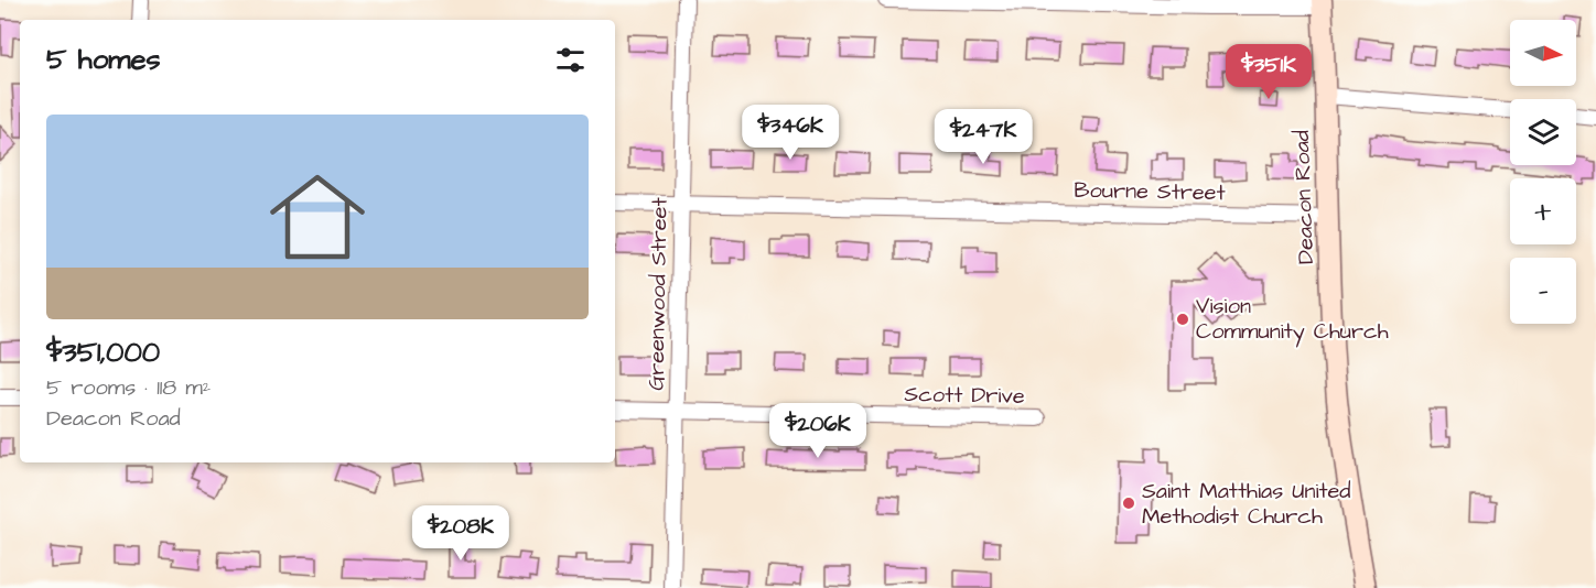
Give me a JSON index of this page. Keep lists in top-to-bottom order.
{
  "streets": {
    "main road": ["Deacon Road"],
    "street": ["Bourne Street", "Greenwood Street", "Scott Drive"]
  },
  "crossings": [
    ["Bourne Street", "Deacon Road"],
    ["Bourne Street", "Greenwood Street"],
    ["Greenwood Street", "Scott Drive"]
  ],
  "places": ["Vision Community Church", "Saint Matthias United Methodist Church"],
  "north": "right",
  "page": {
    "map_buttons": ["+", "−"],
    "heading": "5 homes",
    "price": [
      "$351K",
      "$346K",
      "$247K",
      "$206K",
      "$208K"
    ],
    "list": [
      {
        "name": "$351,000",
        "note": "5 rooms · 118 m² · Deacon Road"
      }
    ]
  }
}
